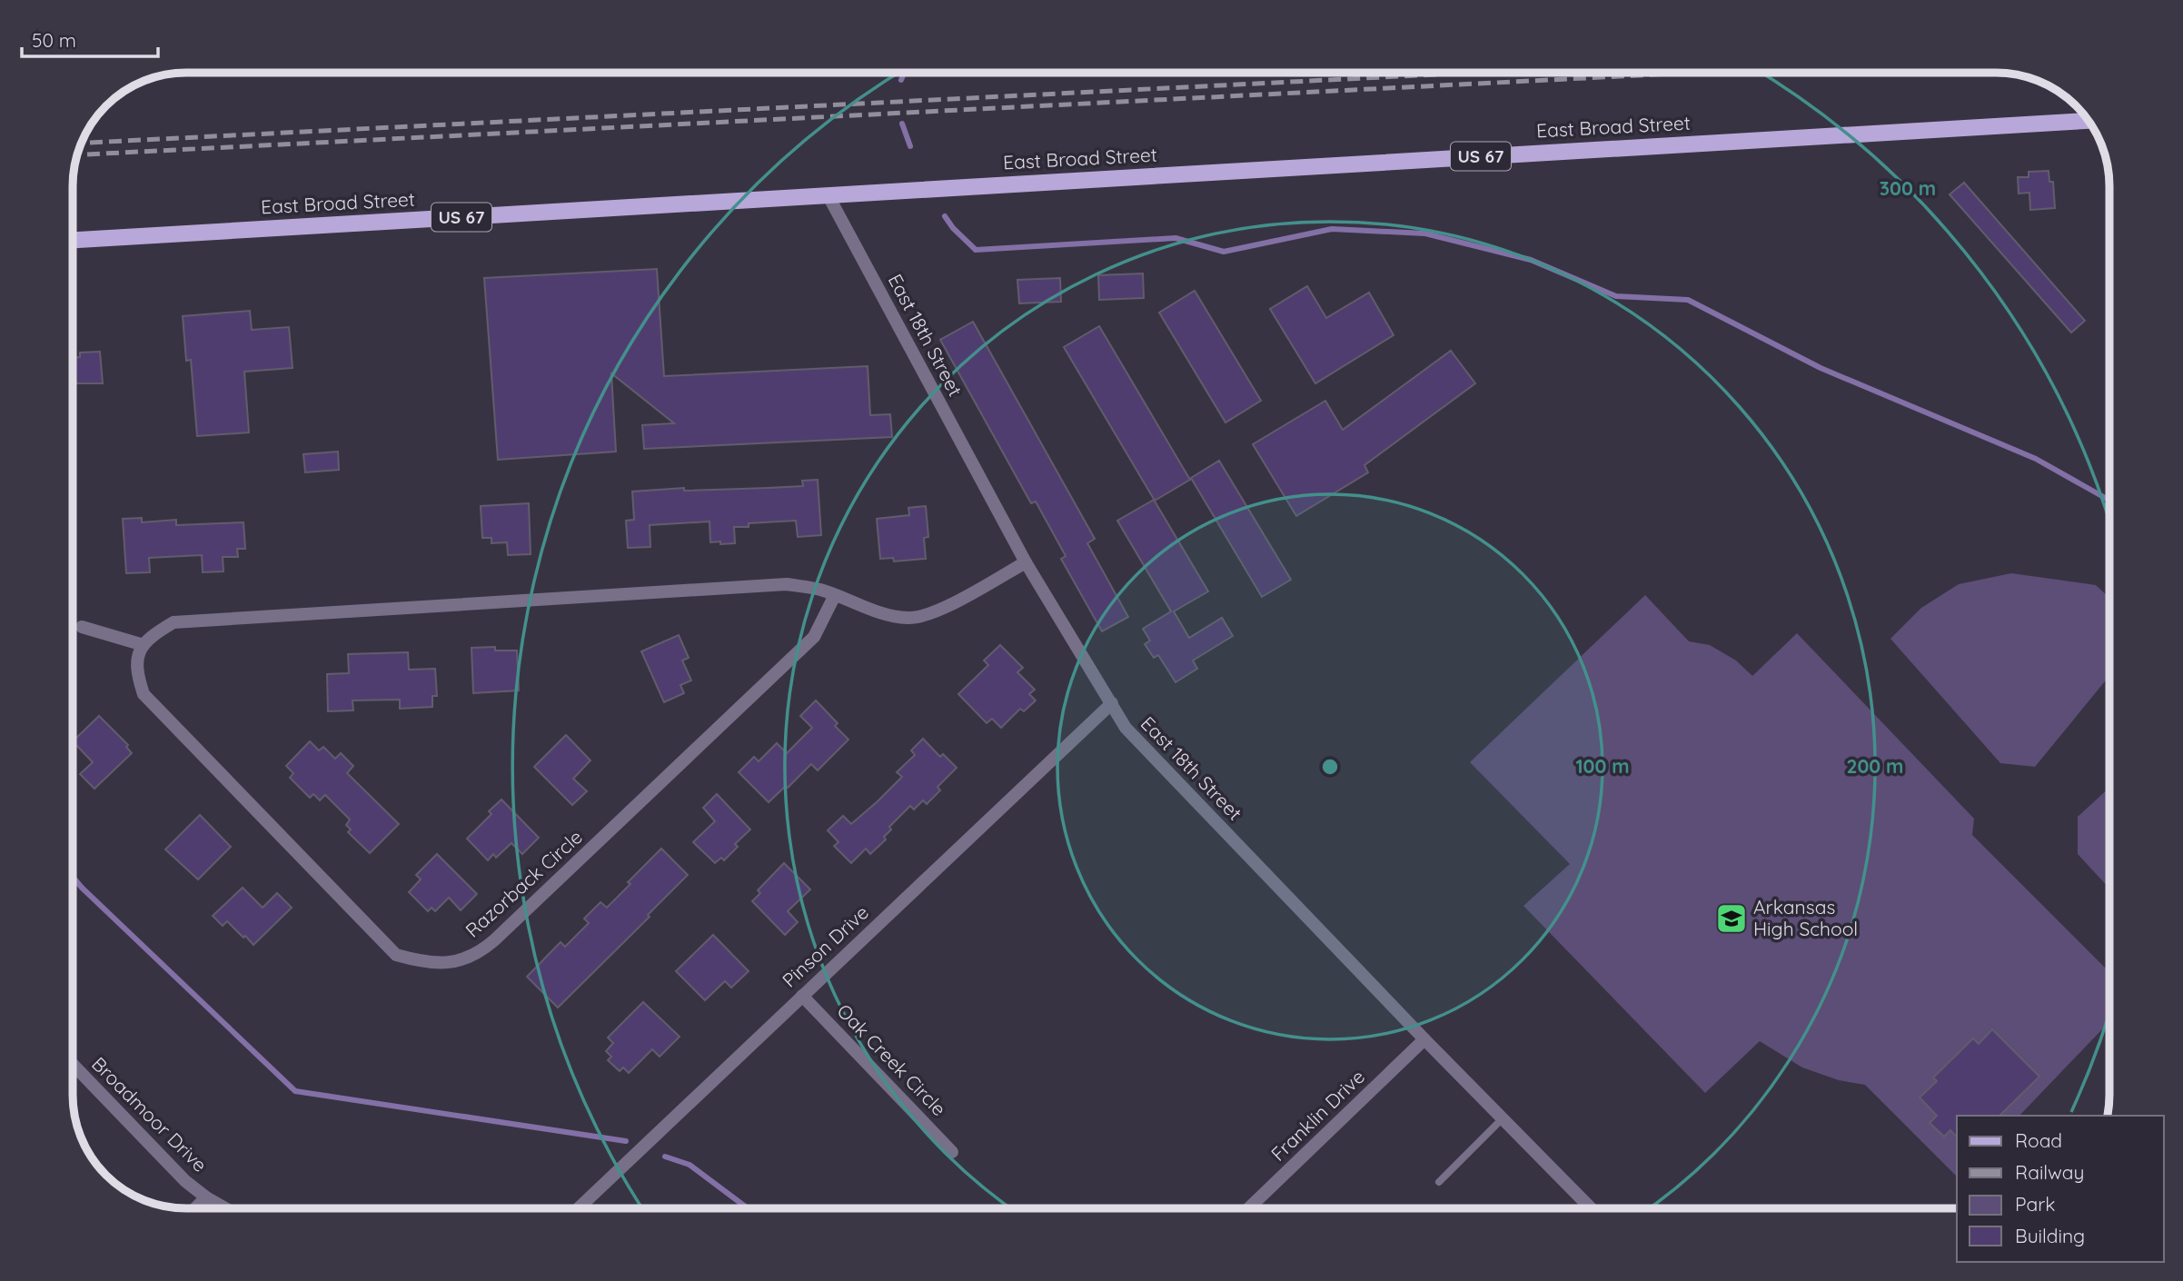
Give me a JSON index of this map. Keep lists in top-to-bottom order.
{
  "streets": {
    "main road": ["East Broad Street", "US 67"],
    "street": [
      "East 18th Street",
      "Razorback Circle",
      "Pinson Drive",
      "Oak Creek Circle",
      "Broadmoor Drive",
      "Franklin Drive"
    ]
  },
  "crossings": [
    ["East Broad Street", "East 18th Street"],
    ["East 18th Street", "Pinson Drive"],
    ["East 18th Street", "Franklin Drive"],
    ["Pinson Drive", "Oak Creek Circle"]
  ],
  "places": {
    "school or university": ["Arkansas High School"]
  },
  "legend": [
    "Road",
    "Railway",
    "Park",
    "Building"
  ],
  "scale_bar": "50 m",
  "rings": ["300 m", "100 m", "200 m"]
}
